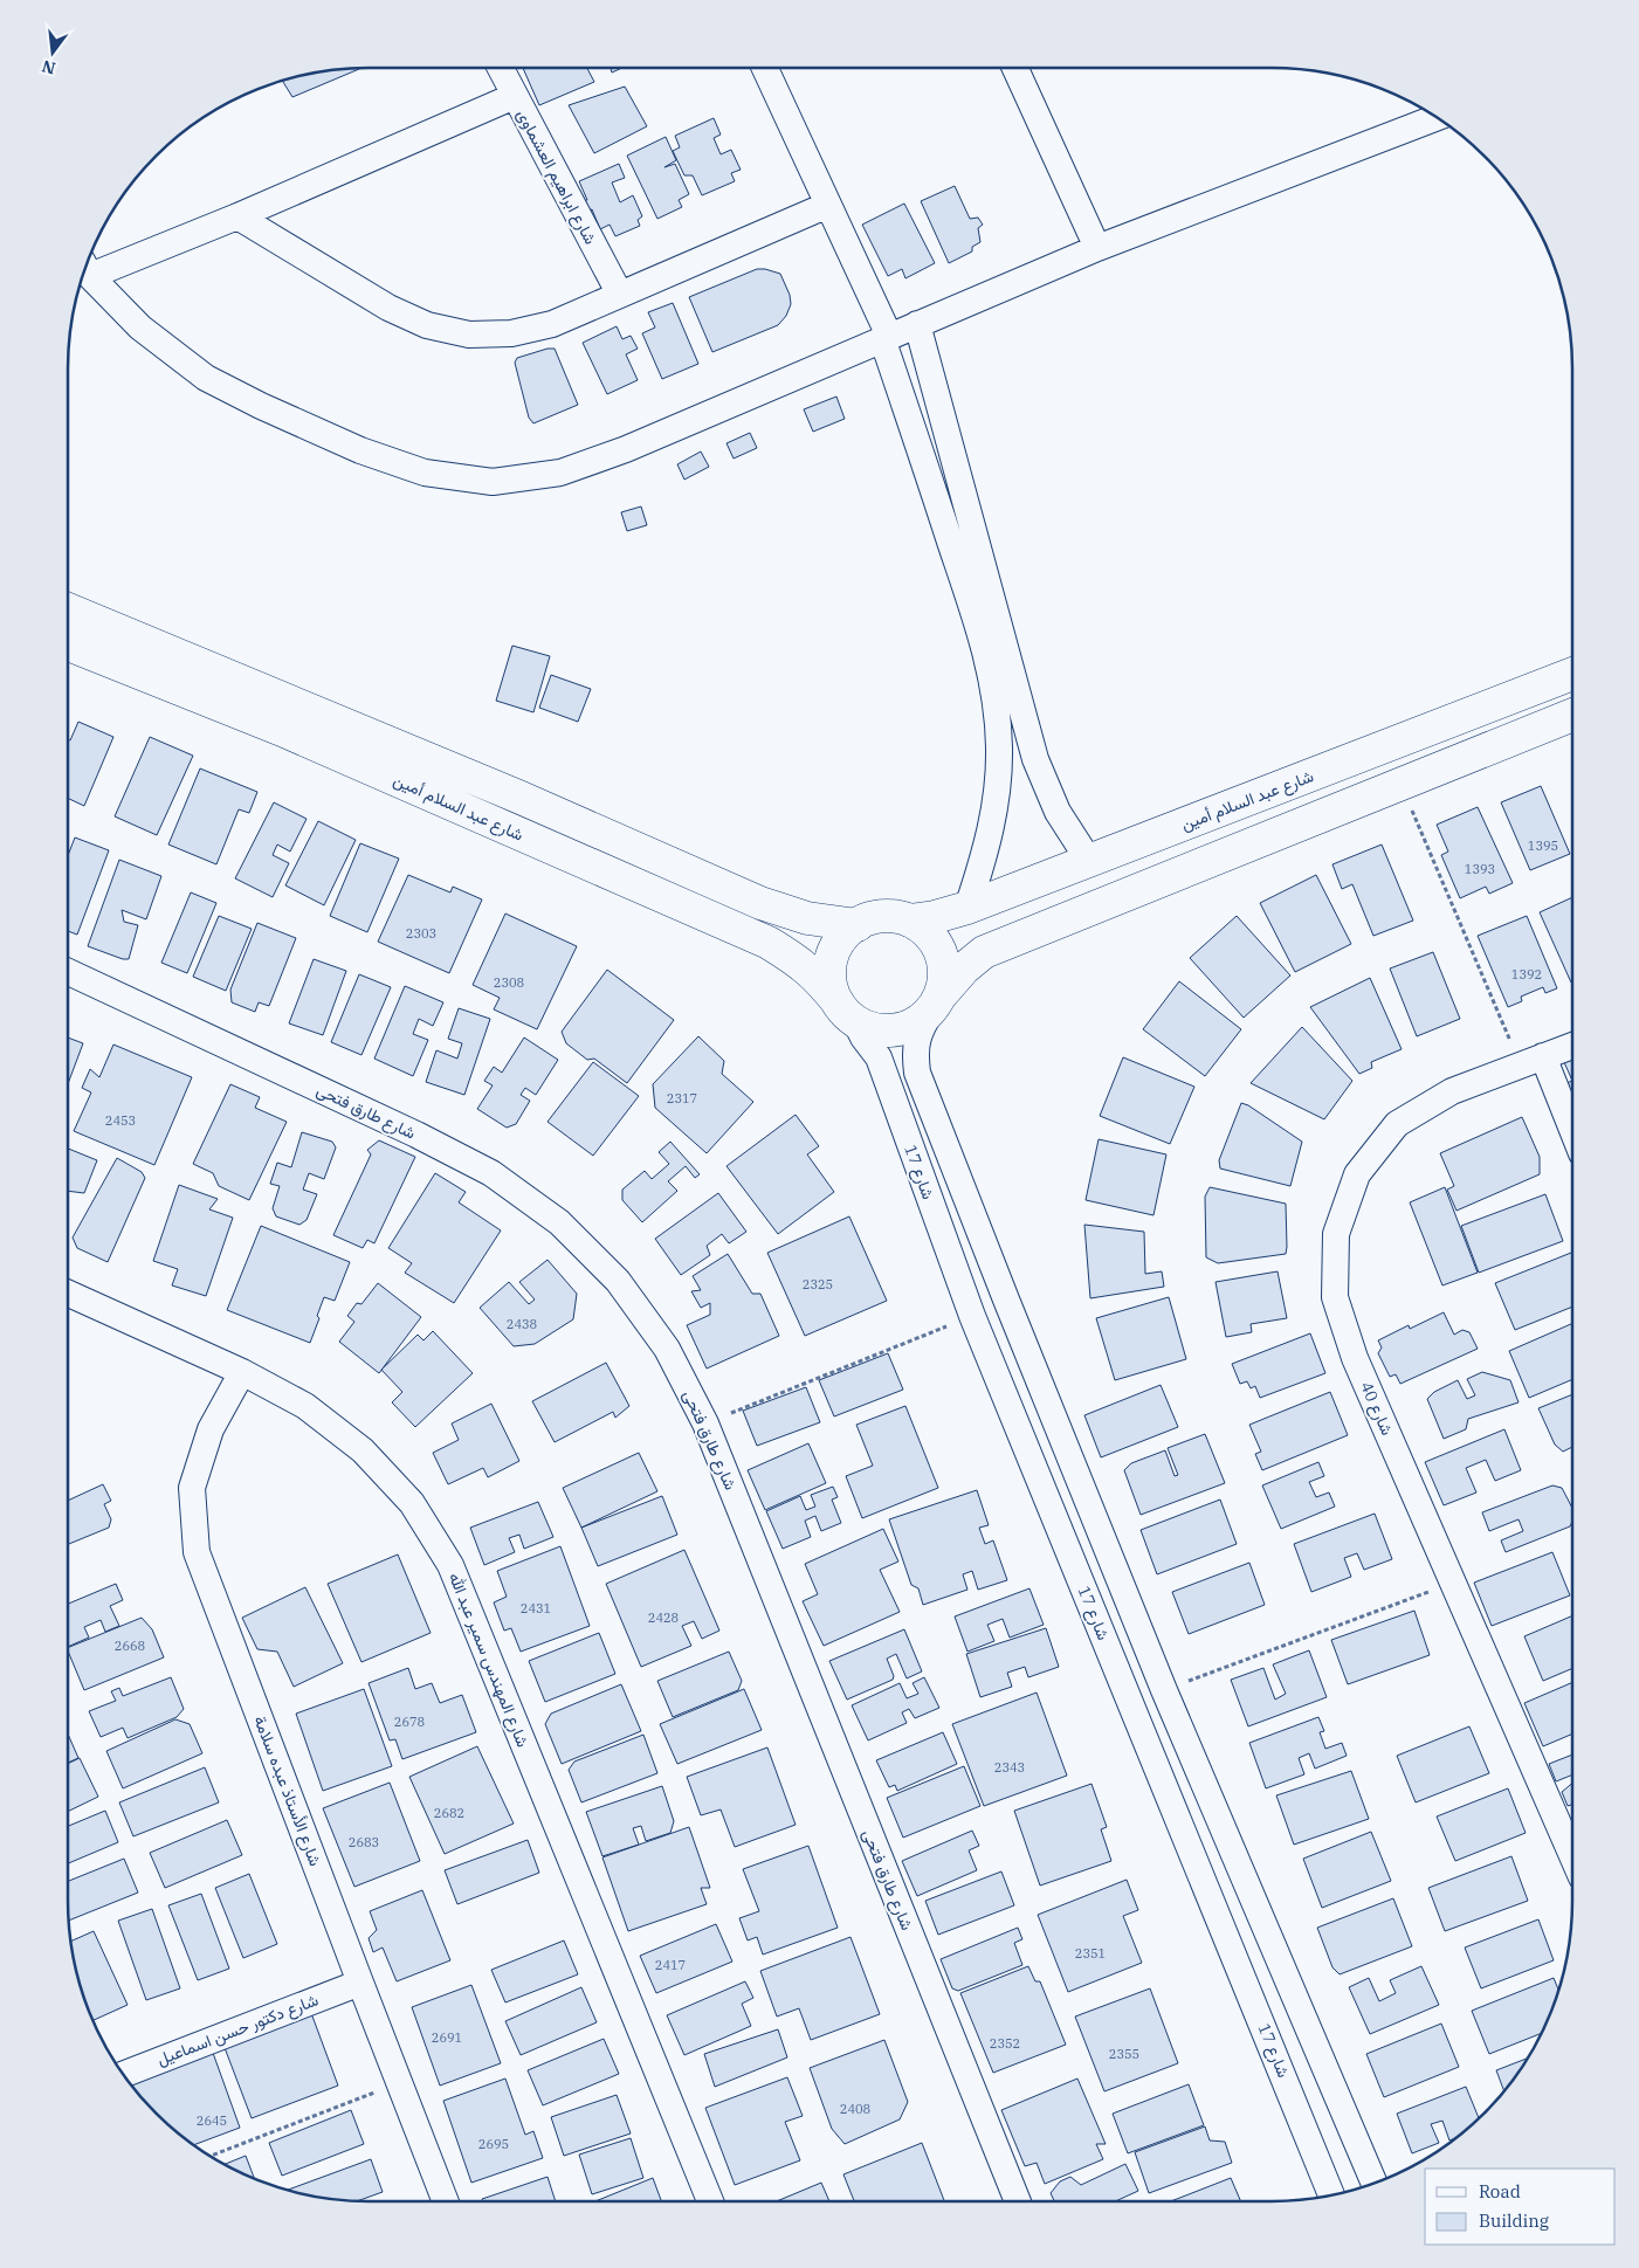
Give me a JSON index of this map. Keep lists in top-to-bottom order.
{
  "streets": {
    "street": [
      "شارع ابراهيم العشماوى",
      "شارع عبد السلام أمين",
      "شارع طارق فتحى",
      "شارع 17",
      "شارع 40",
      "شارع المهندس سمير عبد الله",
      "شارع الأستاذ عبده سلامة",
      "شارع دكتور حسن اسماعيل"
    ]
  },
  "crossings": [
    ["شارع عبد السلام أمين", "شارع 17"],
    ["شارع المهندس سمير عبد الله", "شارع الأستاذ عبده سلامة"],
    ["شارع الأستاذ عبده سلامة", "شارع دكتور حسن اسماعيل"]
  ],
  "house_numbers": [
    "1395",
    "1393",
    "2303",
    "1392",
    "2308",
    "2317",
    "2453",
    "2325",
    "2438",
    "2431",
    "2428",
    "2668",
    "2678",
    "2343",
    "2682",
    "2683",
    "2351",
    "2417",
    "2691",
    "2352",
    "2355",
    "2408",
    "2645",
    "2695"
  ],
  "legend": ["Road", "Building"],
  "north": "bottom"
}
